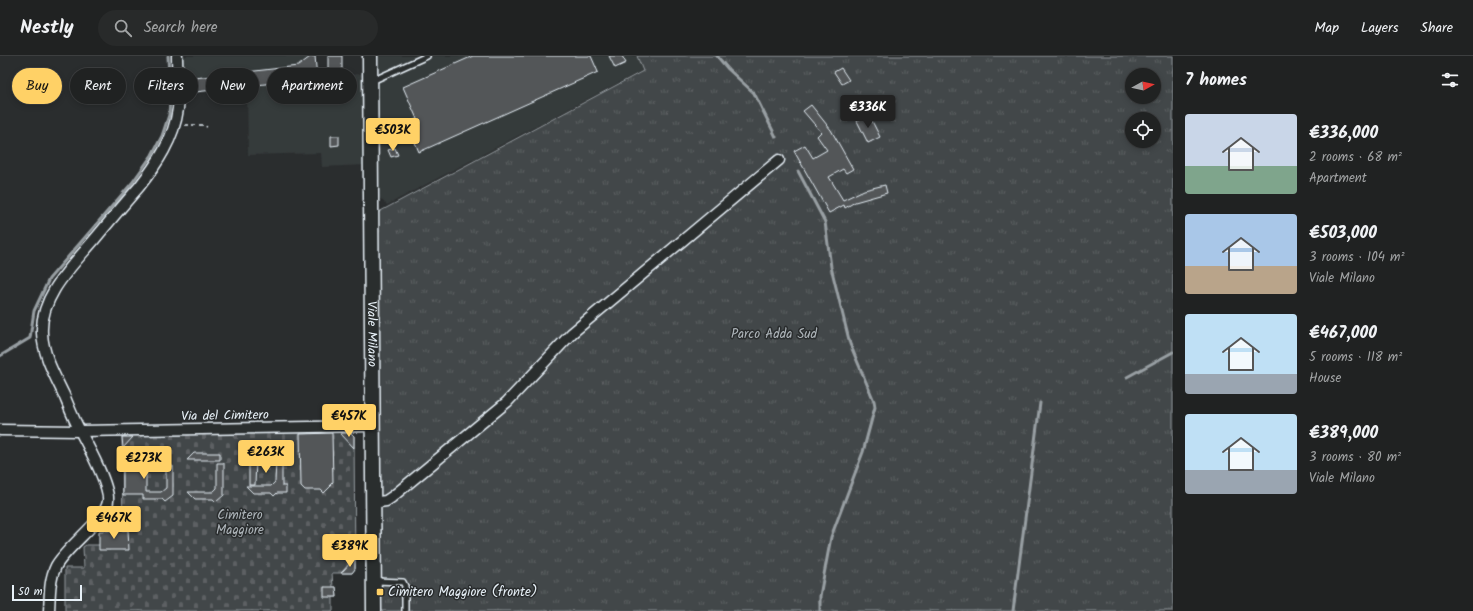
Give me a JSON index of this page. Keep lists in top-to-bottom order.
{
  "streets": {
    "street": ["Viale Milano", "Via del Cimitero"]
  },
  "crossings": [
    ["Viale Milano", "Via del Cimitero"]
  ],
  "parks": ["Parco Adda Sud", "Cimitero Maggiore"],
  "places": {
    "transit": ["Cimitero Maggiore (fronte)"]
  },
  "scale_bar": "50 m",
  "north": "right",
  "page": {
    "header": "Nestly",
    "search": "Search here",
    "nav": ["Map", "Layers", "Share"],
    "heading": "7 homes",
    "chip": [
      "Buy",
      "Rent",
      "Filters",
      "New",
      "Apartment"
    ],
    "price": [
      "€336K",
      "€503K",
      "€457K",
      "€263K",
      "€273K",
      "€467K",
      "€389K"
    ],
    "list": [
      {
        "name": "€336,000",
        "note": "2 rooms · 68 m² · Apartment"
      },
      {
        "name": "€503,000",
        "note": "3 rooms · 104 m² · Viale Milano"
      },
      {
        "name": "€467,000",
        "note": "5 rooms · 118 m² · House"
      },
      {
        "name": "€389,000",
        "note": "3 rooms · 80 m² · Viale Milano"
      }
    ],
    "scale": "50 m"
  }
}
